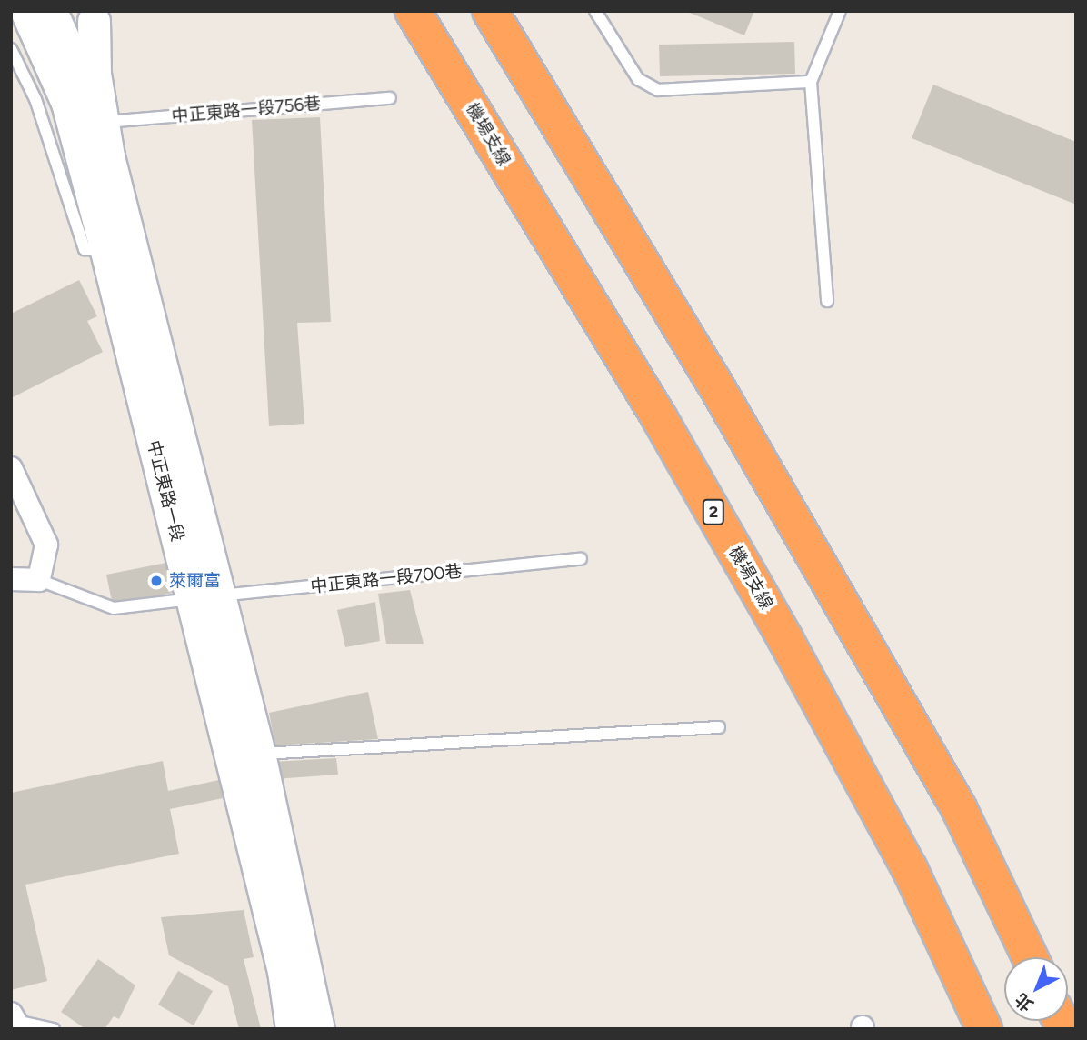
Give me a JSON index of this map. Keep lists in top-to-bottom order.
{
  "streets": {
    "highway": ["機場支線", "2"],
    "main road": ["中正東路一段"],
    "lane": ["中正東路一段756巷", "中正東路一段700巷"]
  },
  "crossings": [
    ["中正東路一段756巷", "中正東路一段"],
    ["中正東路一段", "中正東路一段700巷"]
  ],
  "places": ["萊爾富"],
  "north": "bottom left"
}
